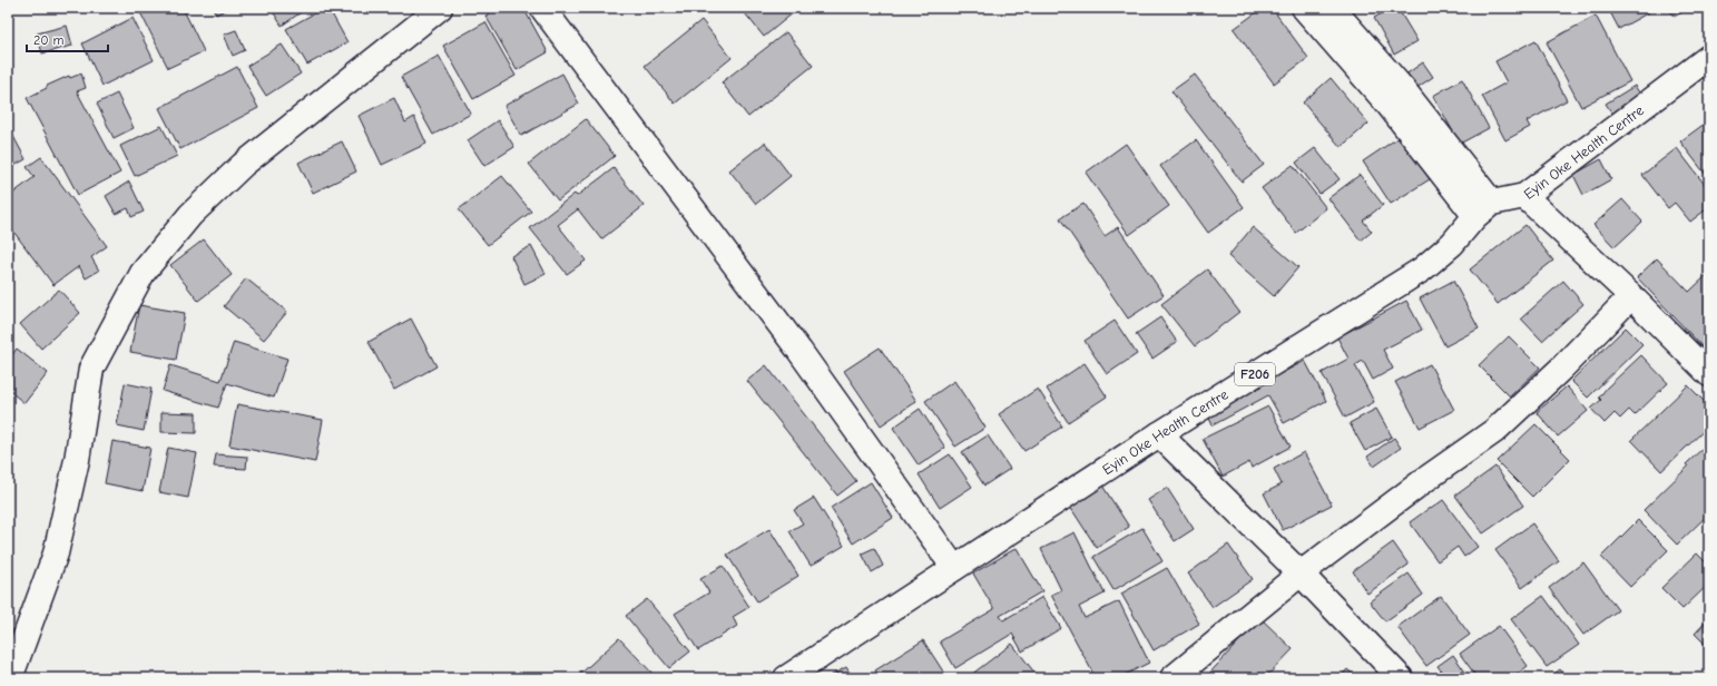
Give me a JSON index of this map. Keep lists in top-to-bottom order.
{
  "streets": {
    "street": ["Eyin Oke Health Centre", "F206"]
  },
  "scale_bar": "20 m"
}
